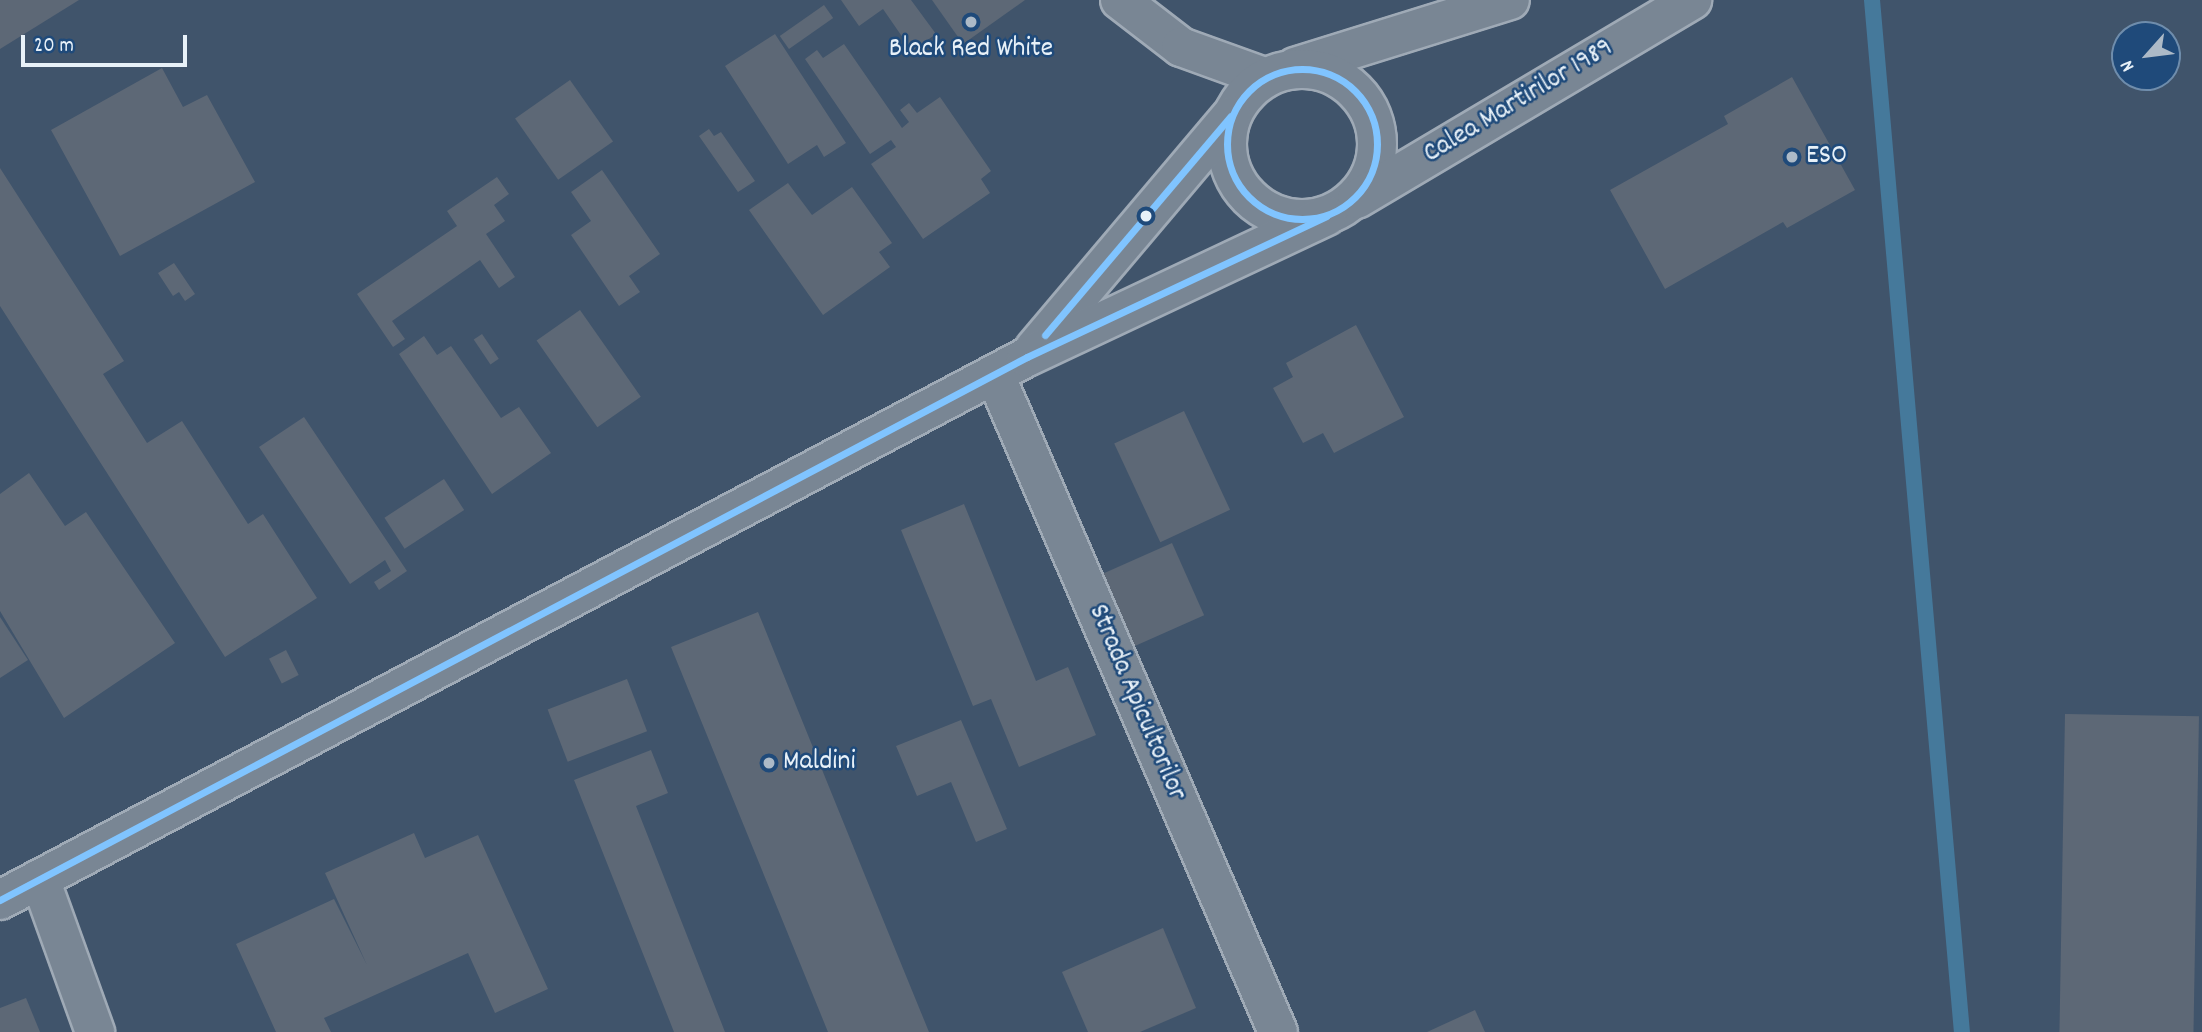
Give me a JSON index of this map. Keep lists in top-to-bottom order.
{
  "streets": {
    "main road": ["Calea Martirilor 1989", "Strada Apicultorilor"]
  },
  "crossings": [
    ["Calea Martirilor 1989", "Strada Apicultorilor"]
  ],
  "places": ["Black Red White", "ESO", "Maldini"],
  "scale_bar": "20 m",
  "north": "bottom left"
}
